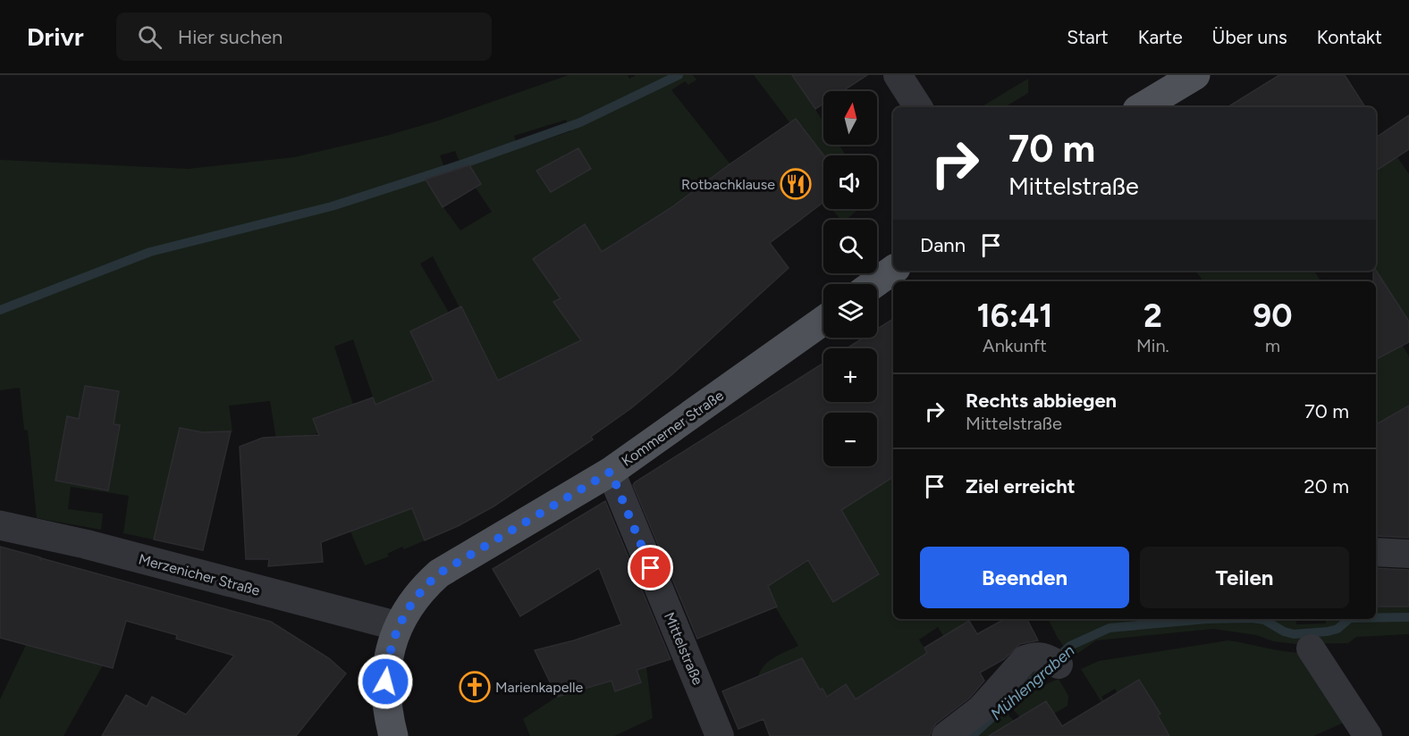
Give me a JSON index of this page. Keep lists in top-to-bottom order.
{
  "streets": {
    "main road": ["Kommerner Straße"],
    "street": ["Merzenicher Straße", "Mittelstraße"]
  },
  "crossings": [
    ["Kommerner Straße", "Merzenicher Straße"],
    ["Kommerner Straße", "Mittelstraße"]
  ],
  "water": ["Mühlengraben"],
  "places": {
    "restaurant": ["Rotbachklause"],
    "church": ["Marienkapelle"]
  },
  "north": "top",
  "page": {
    "header": "Drivr",
    "search": "Hier suchen",
    "nav": [
      "Start",
      "Karte",
      "Über uns",
      "Kontakt"
    ],
    "map_buttons": ["+", "−"],
    "turn": ["70 m", "Mittelstraße"],
    "then": "Dann",
    "eta": [
      "16:41",
      "Ankunft",
      "2",
      "Min.",
      "90",
      "m"
    ],
    "list": [
      {
        "name": "Rechts abbiegen",
        "note": "Mittelstraße",
        "value": "70 m"
      },
      {
        "name": "Ziel erreicht",
        "value": "20 m"
      }
    ],
    "buttons": ["Beenden", "Teilen"]
  }
}
